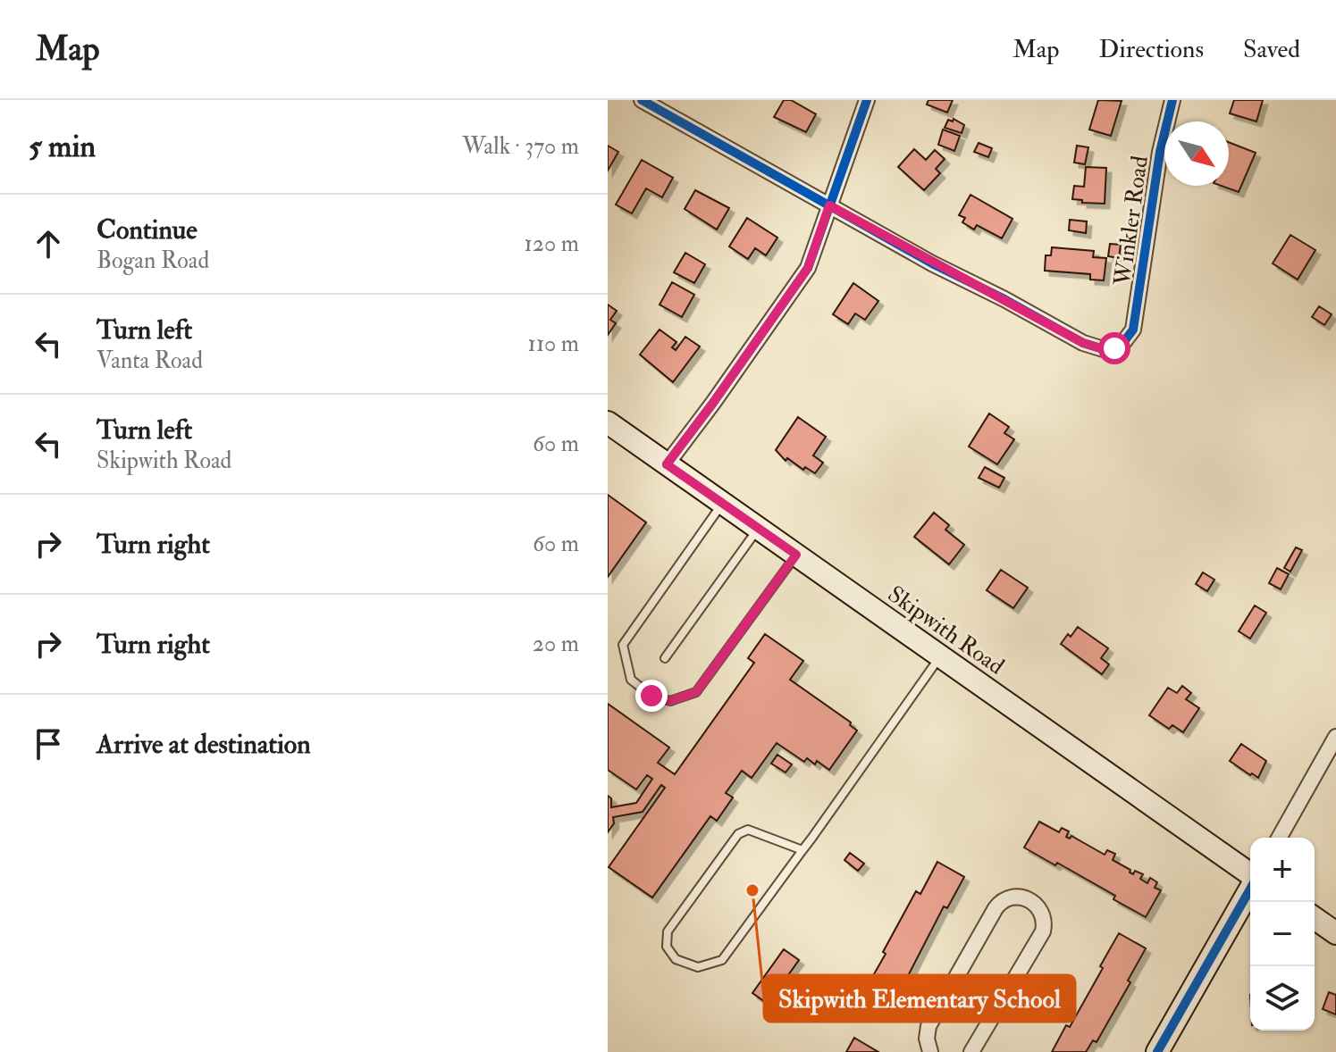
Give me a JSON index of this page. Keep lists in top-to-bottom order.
{
  "streets": {
    "main road": ["Skipwith Road"],
    "street": ["Winkler Road"]
  },
  "places": ["Skipwith Elementary School"],
  "north": "bottom right",
  "page": {
    "header": "Map",
    "nav": ["Map", "Directions", "Saved"],
    "heading": ["5 min", "Walk · 370 m"],
    "list": [
      ["Continue", "Bogan Road", "120 m"],
      ["Turn left", "Vanta Road", "110 m"],
      ["Turn left", "Skipwith Road", "60 m"],
      ["Turn right", "60 m"],
      ["Turn right", "20 m"],
      "Arrive at destination"
    ],
    "map_buttons": ["+", "−"]
  }
}
